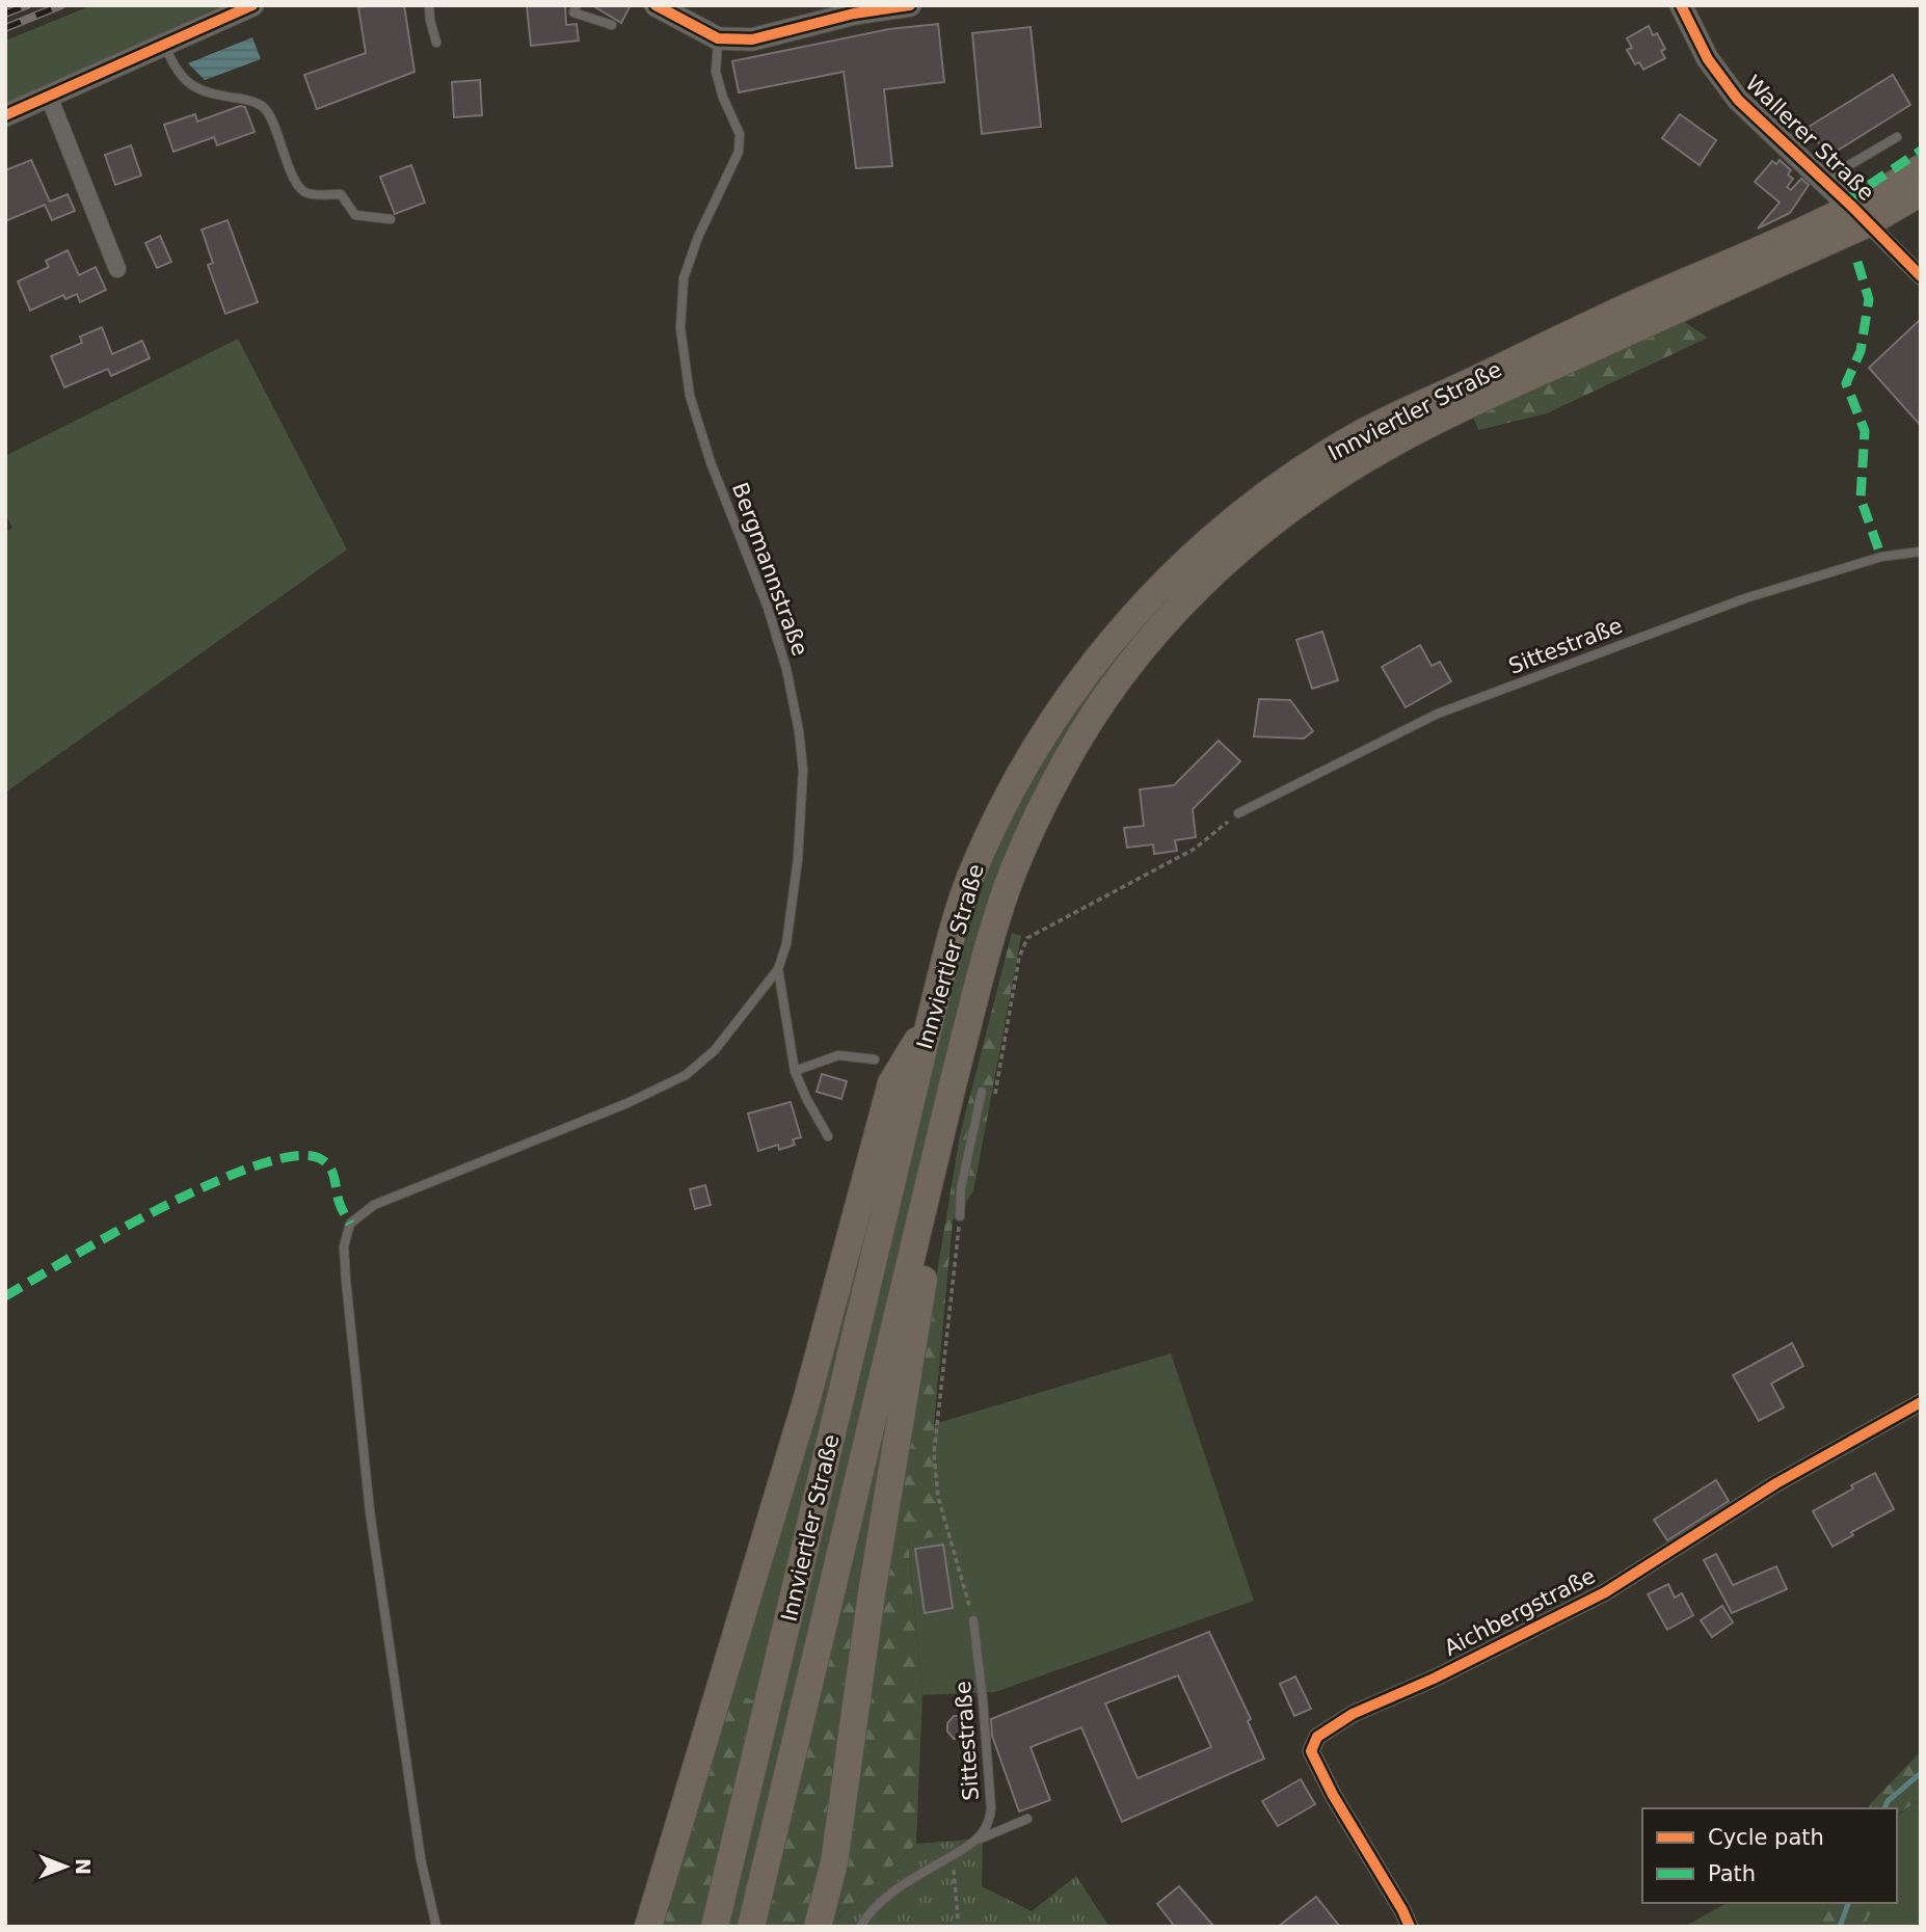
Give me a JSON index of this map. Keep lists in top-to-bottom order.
{
  "streets": {
    "main road": ["Innviertler Straße"],
    "street": ["Wallerer Straße", "Aichbergstraße"],
    "lane": ["Bergmannstraße", "Sittestraße"]
  },
  "crossings": [
    ["Wallerer Straße", "Innviertler Straße"]
  ],
  "legend": ["Cycle path", "Path"],
  "north": "right"
}
